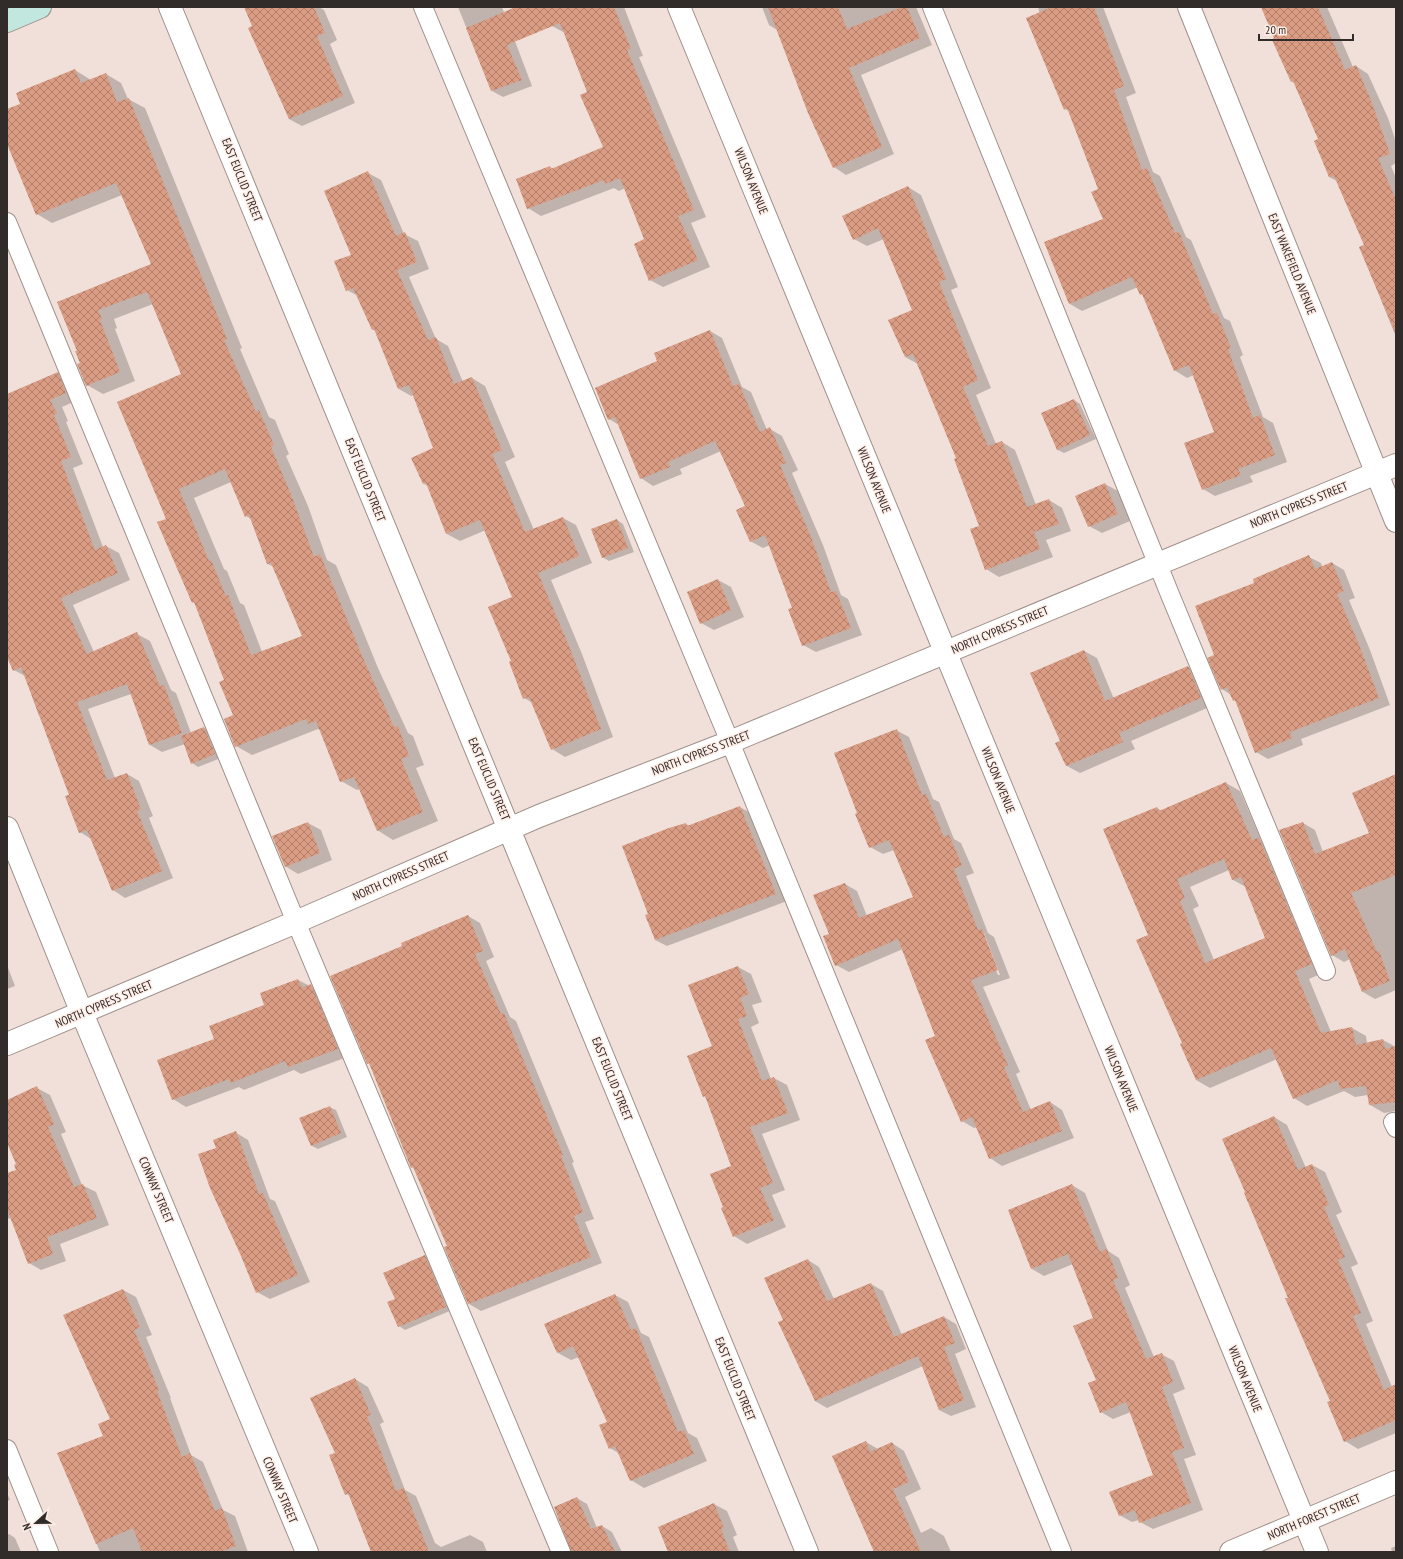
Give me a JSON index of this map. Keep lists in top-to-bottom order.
{
  "streets": {
    "street": [
      "EAST EUCLID STREET",
      "WILSON AVENUE",
      "EAST WAKEFIELD AVENUE",
      "NORTH CYPRESS STREET",
      "CONWAY STREET",
      "NORTH FOREST STREET"
    ]
  },
  "crossings": [
    ["EAST EUCLID STREET", "NORTH CYPRESS STREET"],
    ["WILSON AVENUE", "NORTH CYPRESS STREET"],
    ["WILSON AVENUE", "NORTH FOREST STREET"],
    ["EAST WAKEFIELD AVENUE", "NORTH CYPRESS STREET"],
    ["NORTH CYPRESS STREET", "CONWAY STREET"]
  ],
  "scale_bar": "20 m",
  "north": "left"
}
